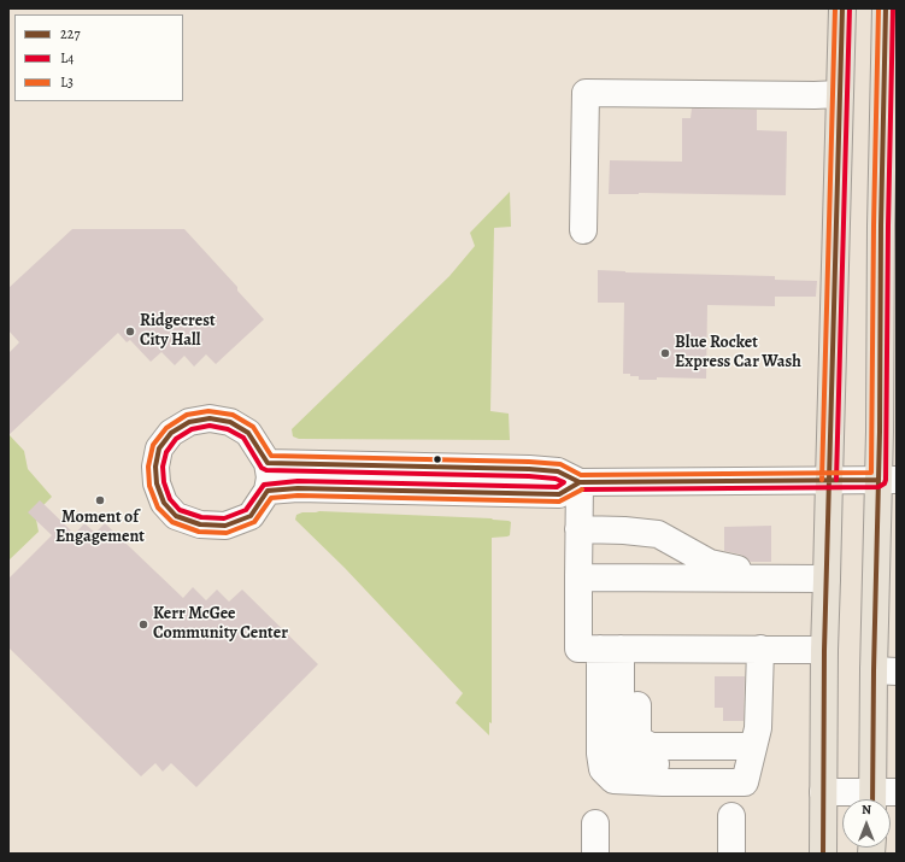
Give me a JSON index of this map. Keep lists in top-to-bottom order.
{
  "places": [
    "Ridgecrest City Hall",
    "Blue Rocket Express Car Wash",
    "Moment of Engagement",
    "Kerr McGee Community Center"
  ],
  "lines": ["transit line 227", "transit line L4", "transit line L3"],
  "legend": ["227", "L4", "L3"],
  "north": "top"
}
